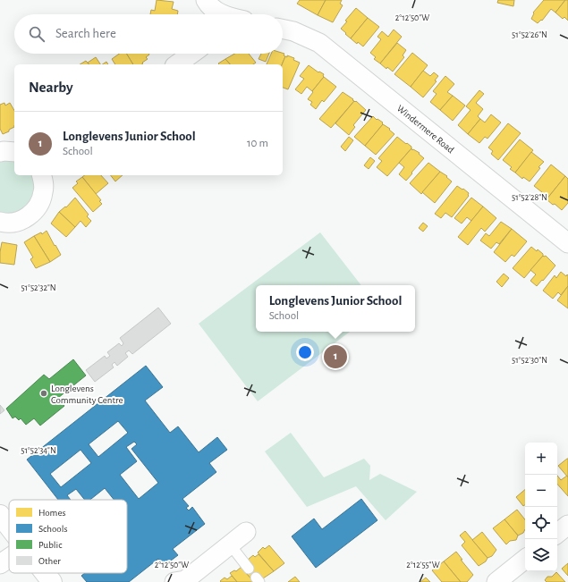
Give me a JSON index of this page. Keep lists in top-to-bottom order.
{
  "streets": {
    "street": ["Windermere Road"]
  },
  "places": ["Longlevens Community Centre"],
  "legend": [
    "Homes",
    "Schools",
    "Public",
    "Other"
  ],
  "page": {
    "search": "Search here",
    "heading": "Nearby",
    "list": [
      {
        "mark": "1",
        "name": "Longlevens Junior School",
        "note": "School",
        "value": "10 m"
      }
    ],
    "popup": ["Longlevens Junior School", "School"],
    "pins": "1",
    "map_buttons": ["+", "−"]
  },
  "coordinates": [
    "2°12'50\"W",
    "51°52'26\"N",
    "51°52'28\"N",
    "51°52'32\"N",
    "51°52'30\"N",
    "51°52'34\"N",
    "2°12'55\"W"
  ]
}
